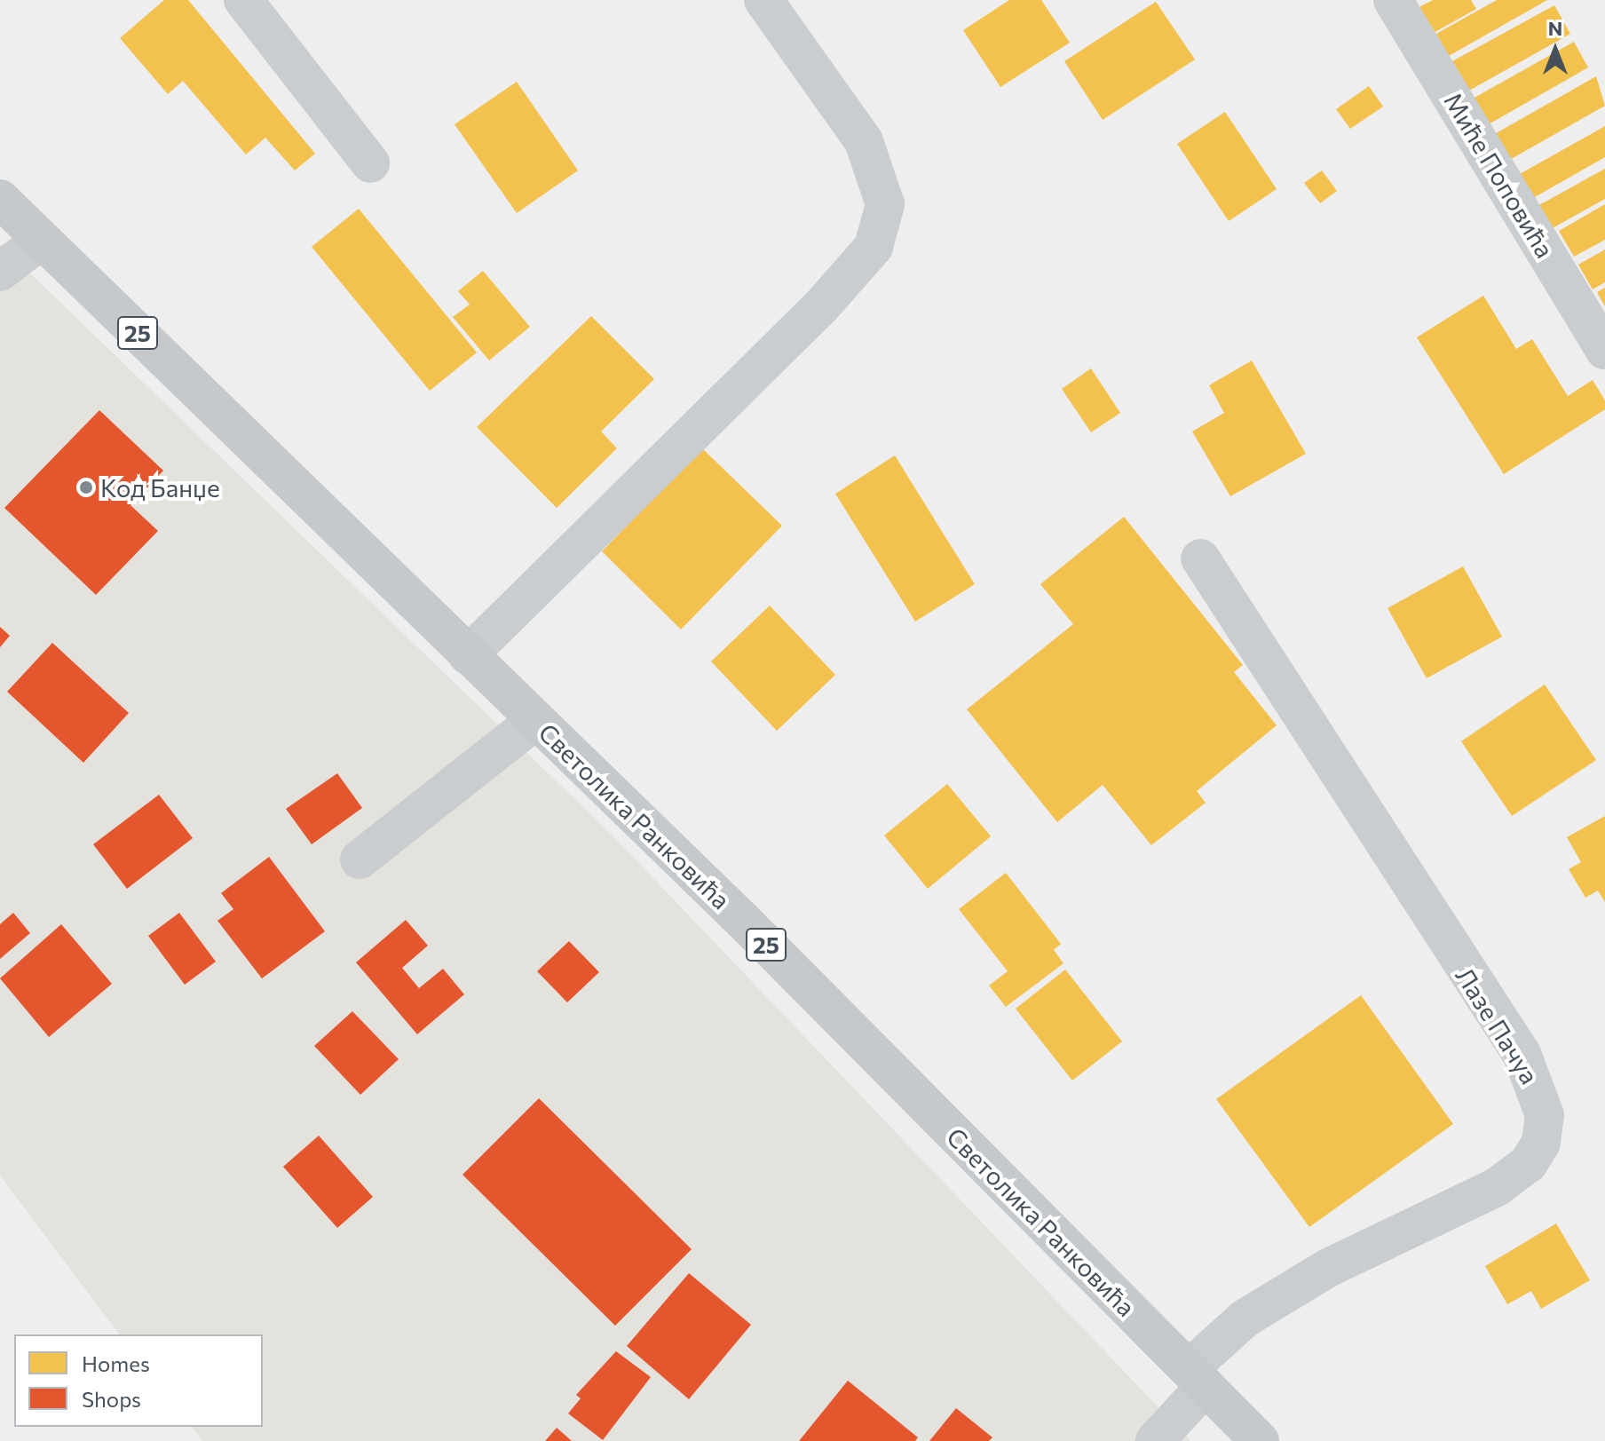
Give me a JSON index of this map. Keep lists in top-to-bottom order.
{
  "streets": {
    "main road": ["25", "Светолика Ранковића"],
    "street": ["Миће Поповића", "Лазе Пачуа"]
  },
  "crossings": [
    ["Светолика Ранковића", "Лазе Пачуа"]
  ],
  "places": ["Код Банџе"],
  "legend": ["Homes", "Shops"],
  "north": "top"
}
